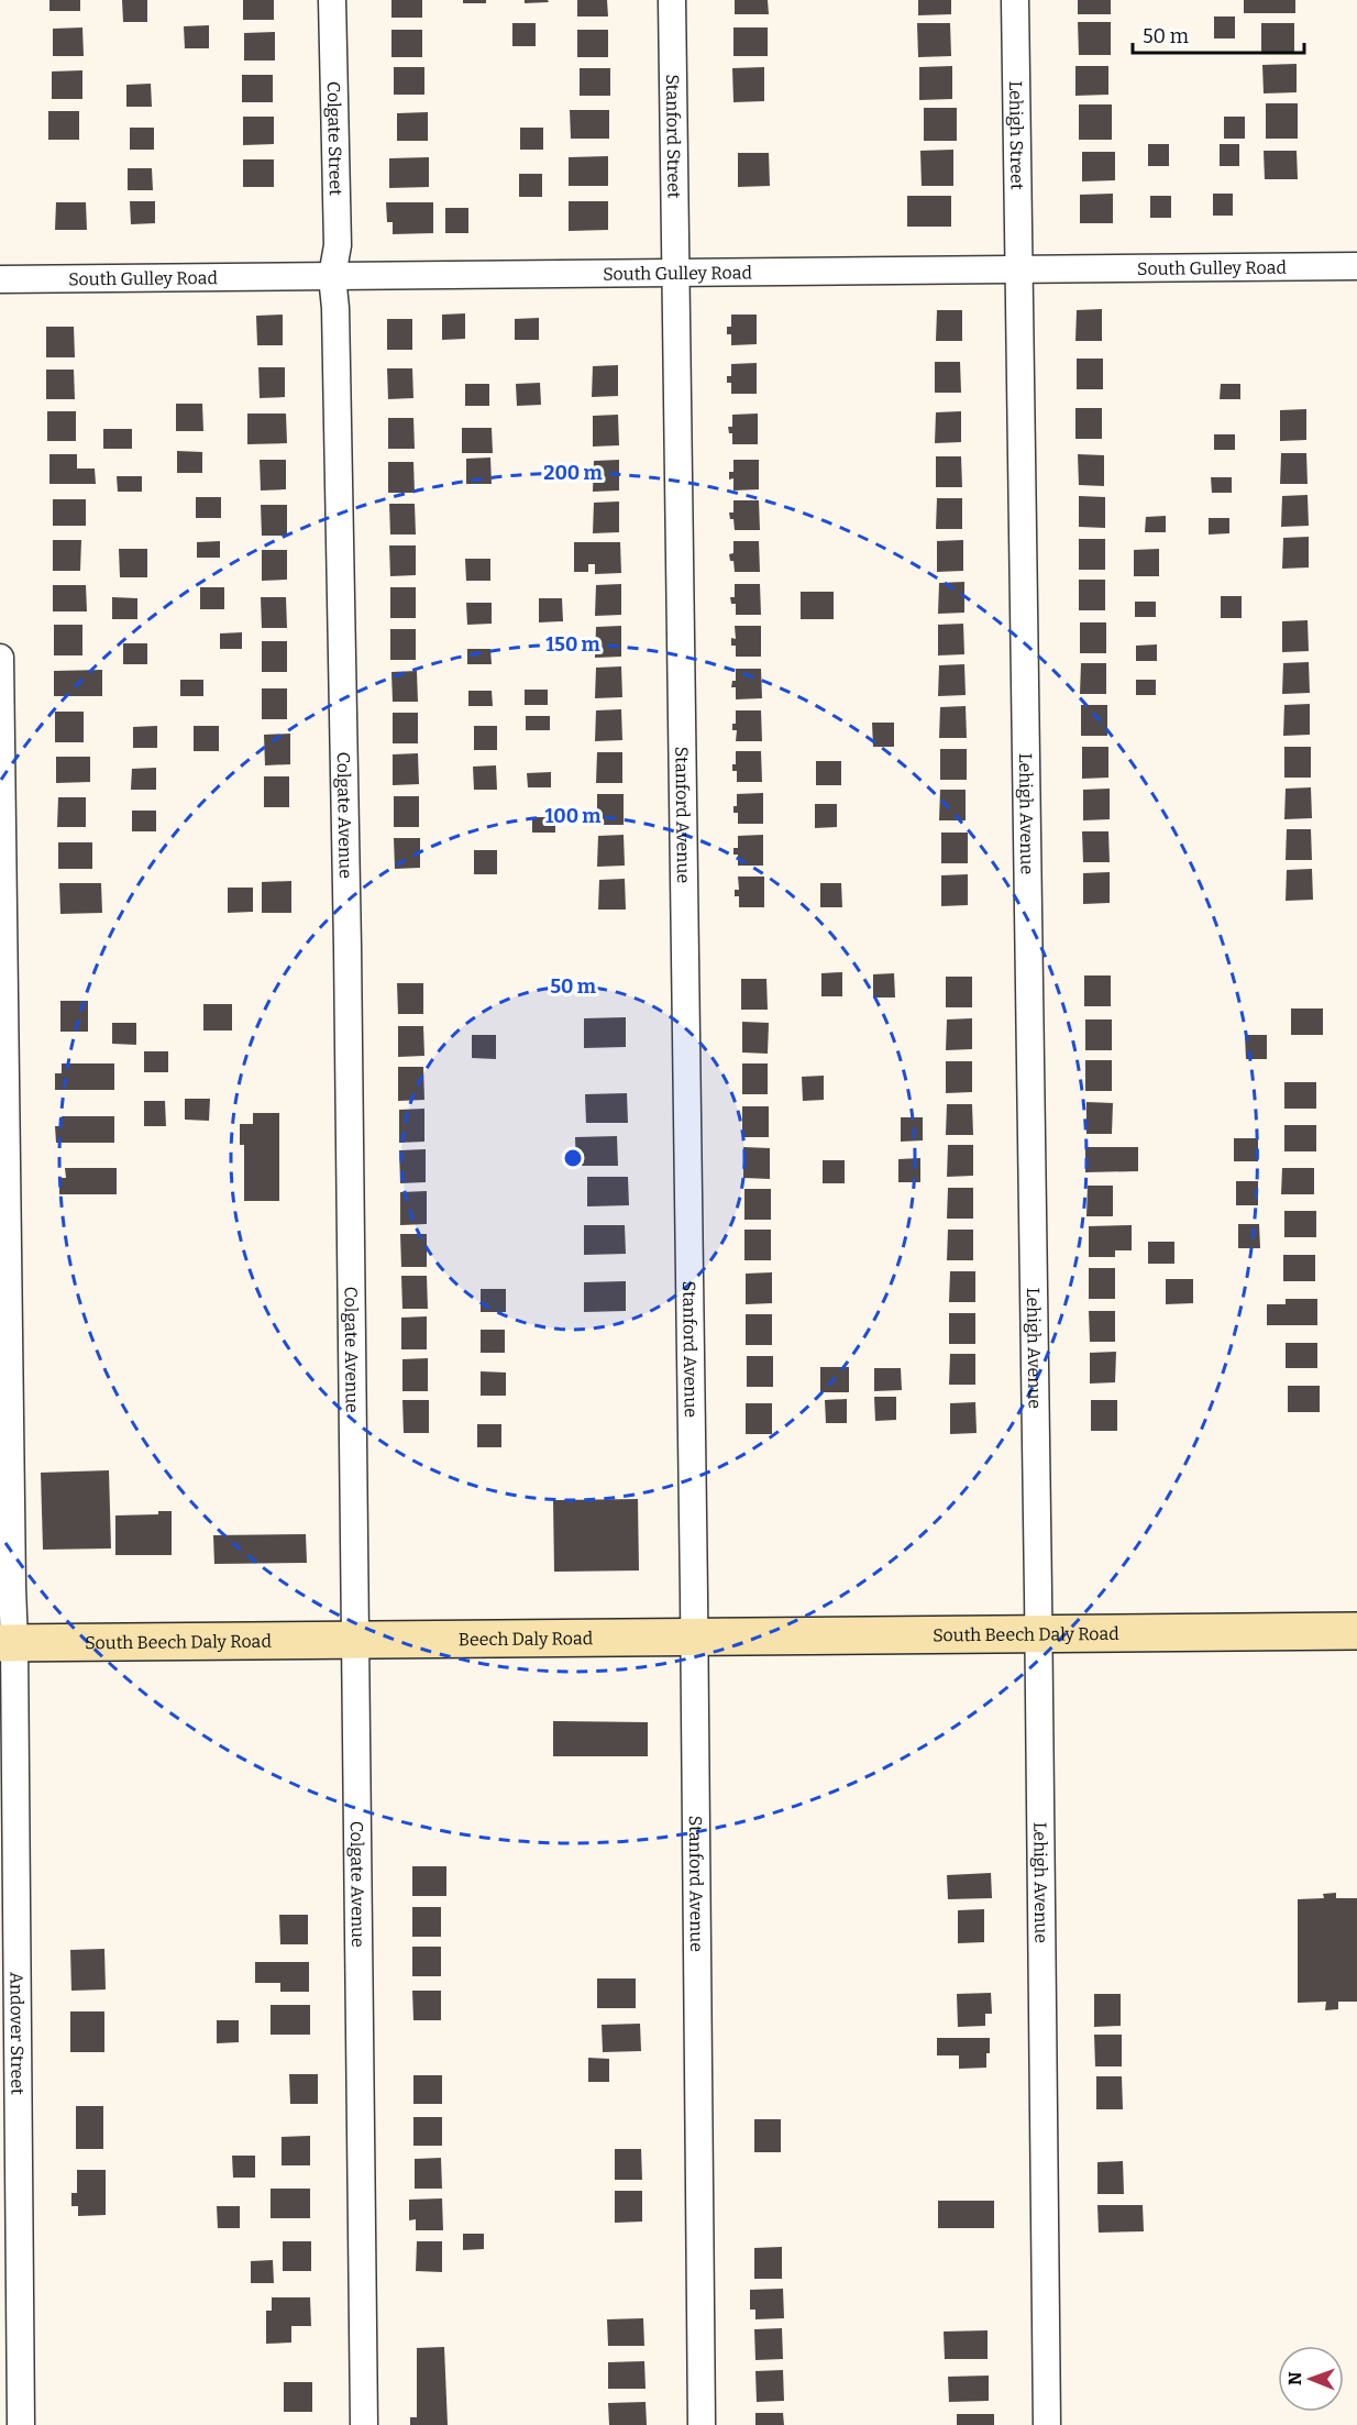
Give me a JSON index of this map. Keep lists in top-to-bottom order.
{
  "streets": {
    "main road": ["South Beech Daly Road", "Beech Daly Road"],
    "street": [
      "Lehigh Street",
      "Stanford Street",
      "Colgate Street",
      "South Gulley Road",
      "Lehigh Avenue",
      "Stanford Avenue",
      "Colgate Avenue",
      "Andover Street"
    ]
  },
  "crossings": [
    ["Lehigh Street", "South Gulley Road"],
    ["Lehigh Street", "Lehigh Avenue"],
    ["Stanford Street", "South Gulley Road"],
    ["Stanford Street", "Stanford Avenue"],
    ["Colgate Street", "South Gulley Road"],
    ["Colgate Street", "Colgate Avenue"],
    ["South Gulley Road", "Lehigh Avenue"],
    ["South Gulley Road", "Stanford Avenue"],
    ["South Gulley Road", "Colgate Avenue"],
    ["Lehigh Avenue", "South Beech Daly Road"],
    ["Stanford Avenue", "South Beech Daly Road"],
    ["Stanford Avenue", "Beech Daly Road"],
    ["Colgate Avenue", "South Beech Daly Road"],
    ["Colgate Avenue", "Beech Daly Road"],
    ["South Beech Daly Road", "Beech Daly Road"],
    ["South Beech Daly Road", "Andover Street"]
  ],
  "scale_bar": "50 m",
  "north": "left",
  "rings": [
    "200 m",
    "150 m",
    "100 m",
    "50 m"
  ]
}
